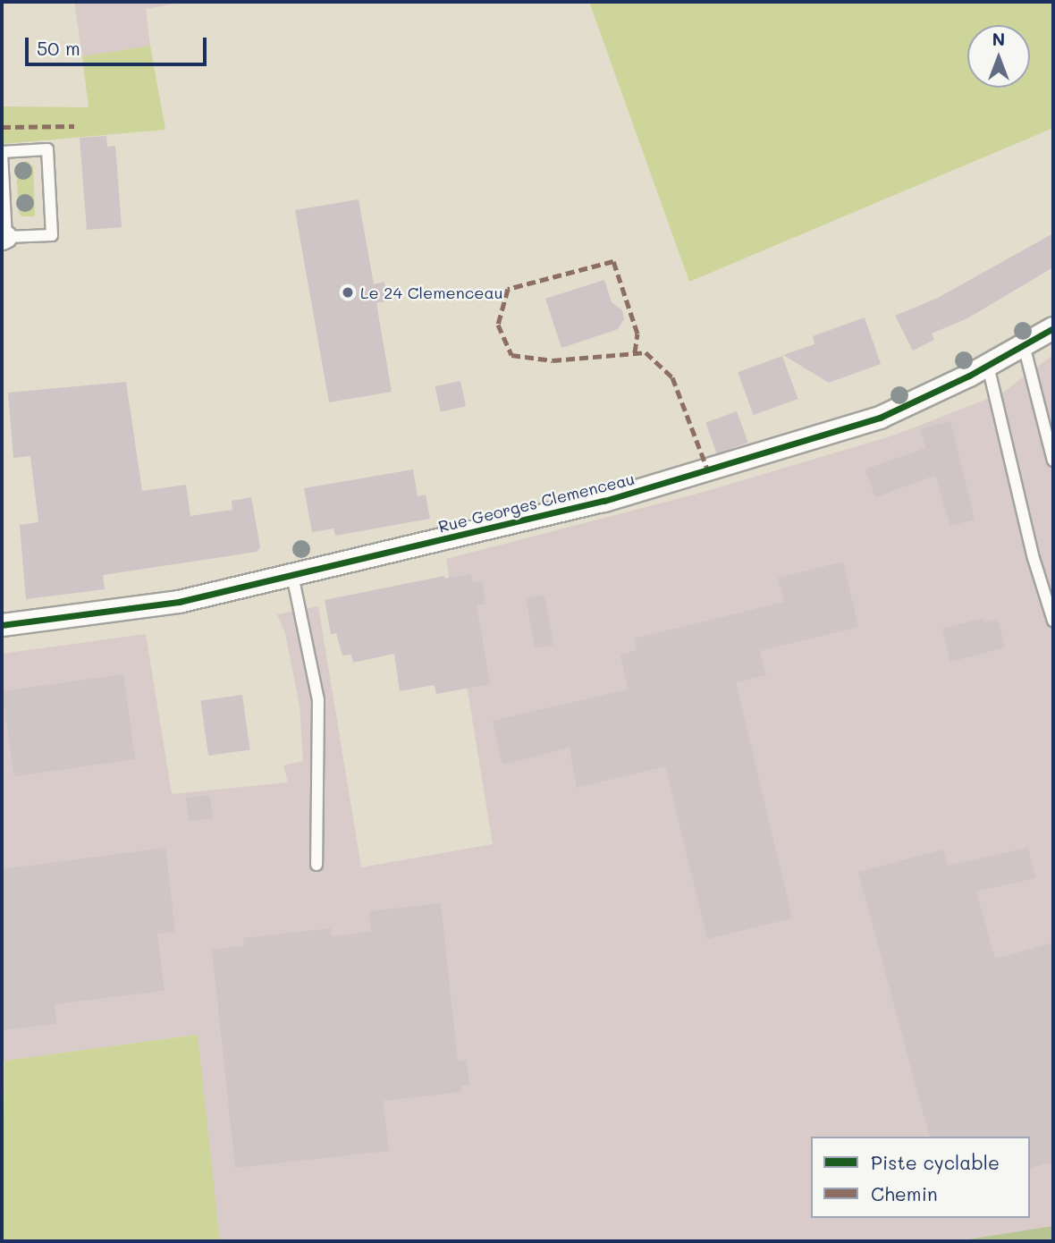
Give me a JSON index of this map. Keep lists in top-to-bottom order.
{
  "streets": {
    "street": ["Rue Georges Clemenceau"]
  },
  "places": ["Le 24 Clemenceau"],
  "legend": ["Piste cyclable", "Chemin"],
  "scale_bar": "50 m",
  "north": "top"
}
